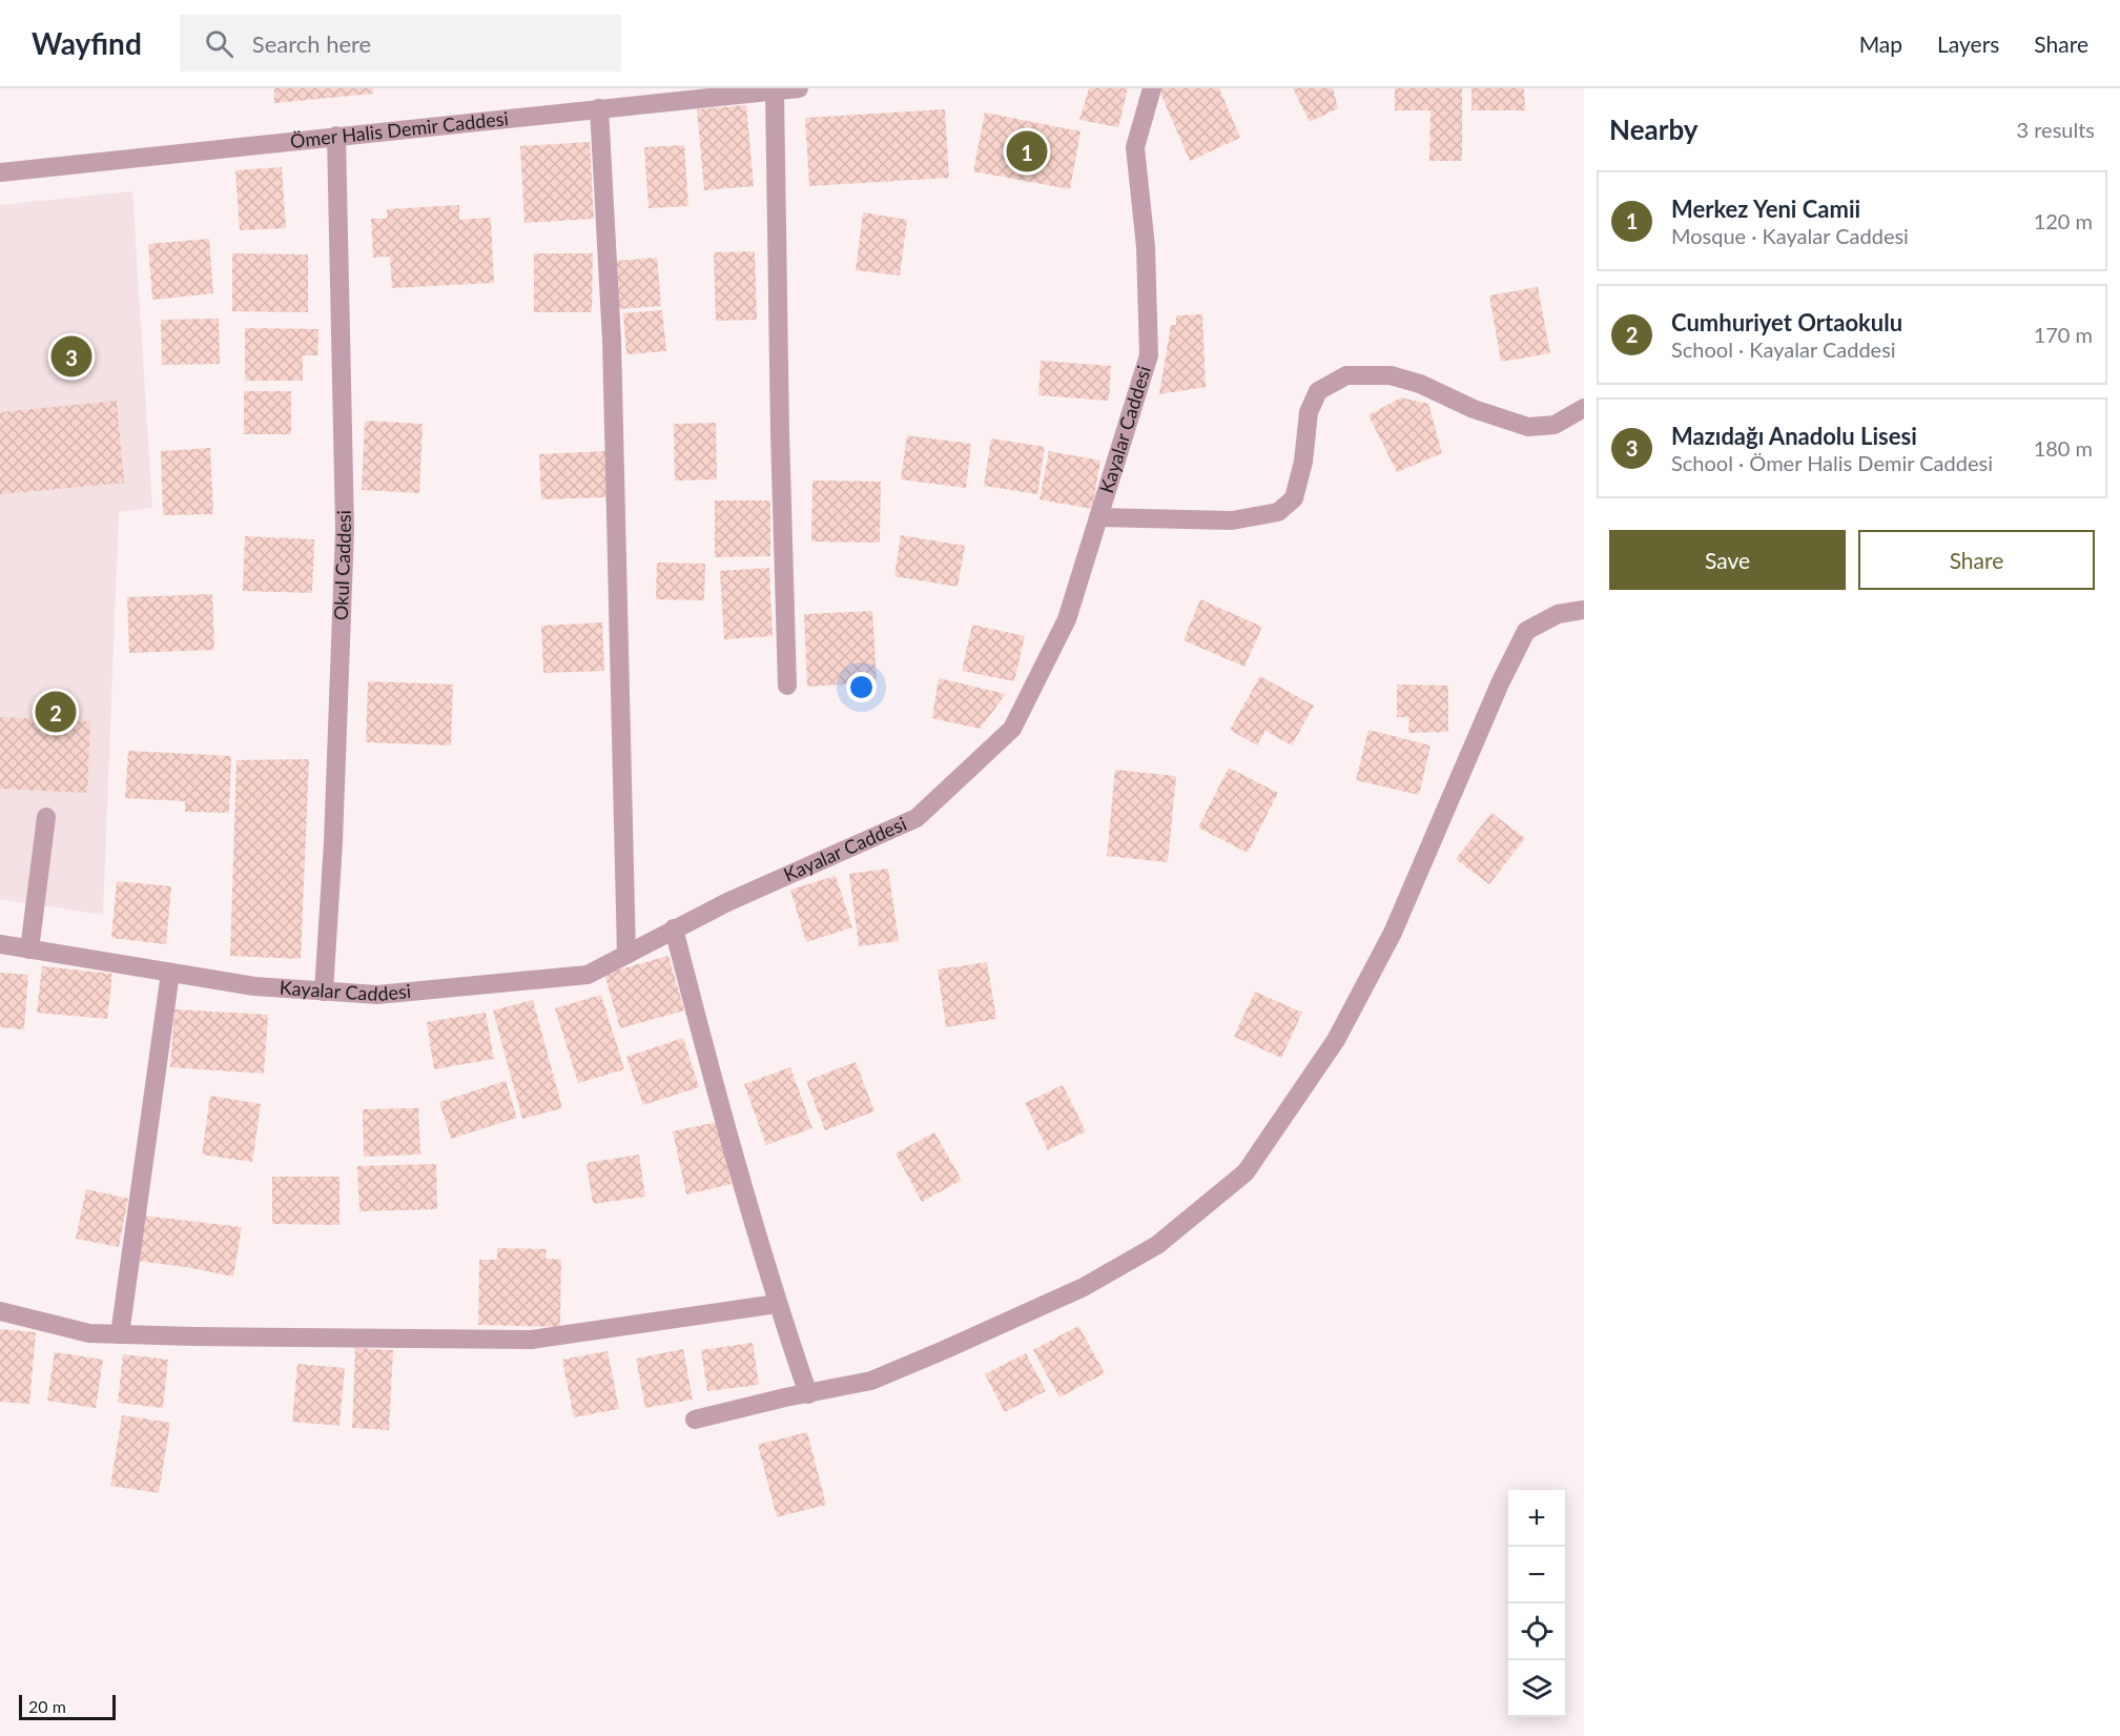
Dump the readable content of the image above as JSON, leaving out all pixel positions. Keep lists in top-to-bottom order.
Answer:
{
  "streets": {
    "street": ["Ömer Halis Demir Caddesi", "Kayalar Caddesi", "Okul Caddesi"]
  },
  "crossings": [
    ["Ömer Halis Demir Caddesi", "Okul Caddesi"],
    ["Kayalar Caddesi", "Okul Caddesi"]
  ],
  "scale_bar": "20 m",
  "page": {
    "header": "Wayfind",
    "search": "Search here",
    "nav": ["Map", "Layers", "Share"],
    "heading": ["Nearby", "3 results"],
    "pins": ["1", "3", "2"],
    "list": [
      {
        "mark": "1",
        "name": "Merkez Yeni Camii",
        "note": "Mosque · Kayalar Caddesi",
        "value": "120 m"
      },
      {
        "mark": "2",
        "name": "Cumhuriyet Ortaokulu",
        "note": "School · Kayalar Caddesi",
        "value": "170 m"
      },
      {
        "mark": "3",
        "name": "Mazıdağı Anadolu Lisesi",
        "note": "School · Ömer Halis Demir Caddesi",
        "value": "180 m"
      }
    ],
    "buttons": ["Save", "Share"],
    "map_buttons": ["+", "−"],
    "scale": "20 m"
  }
}
